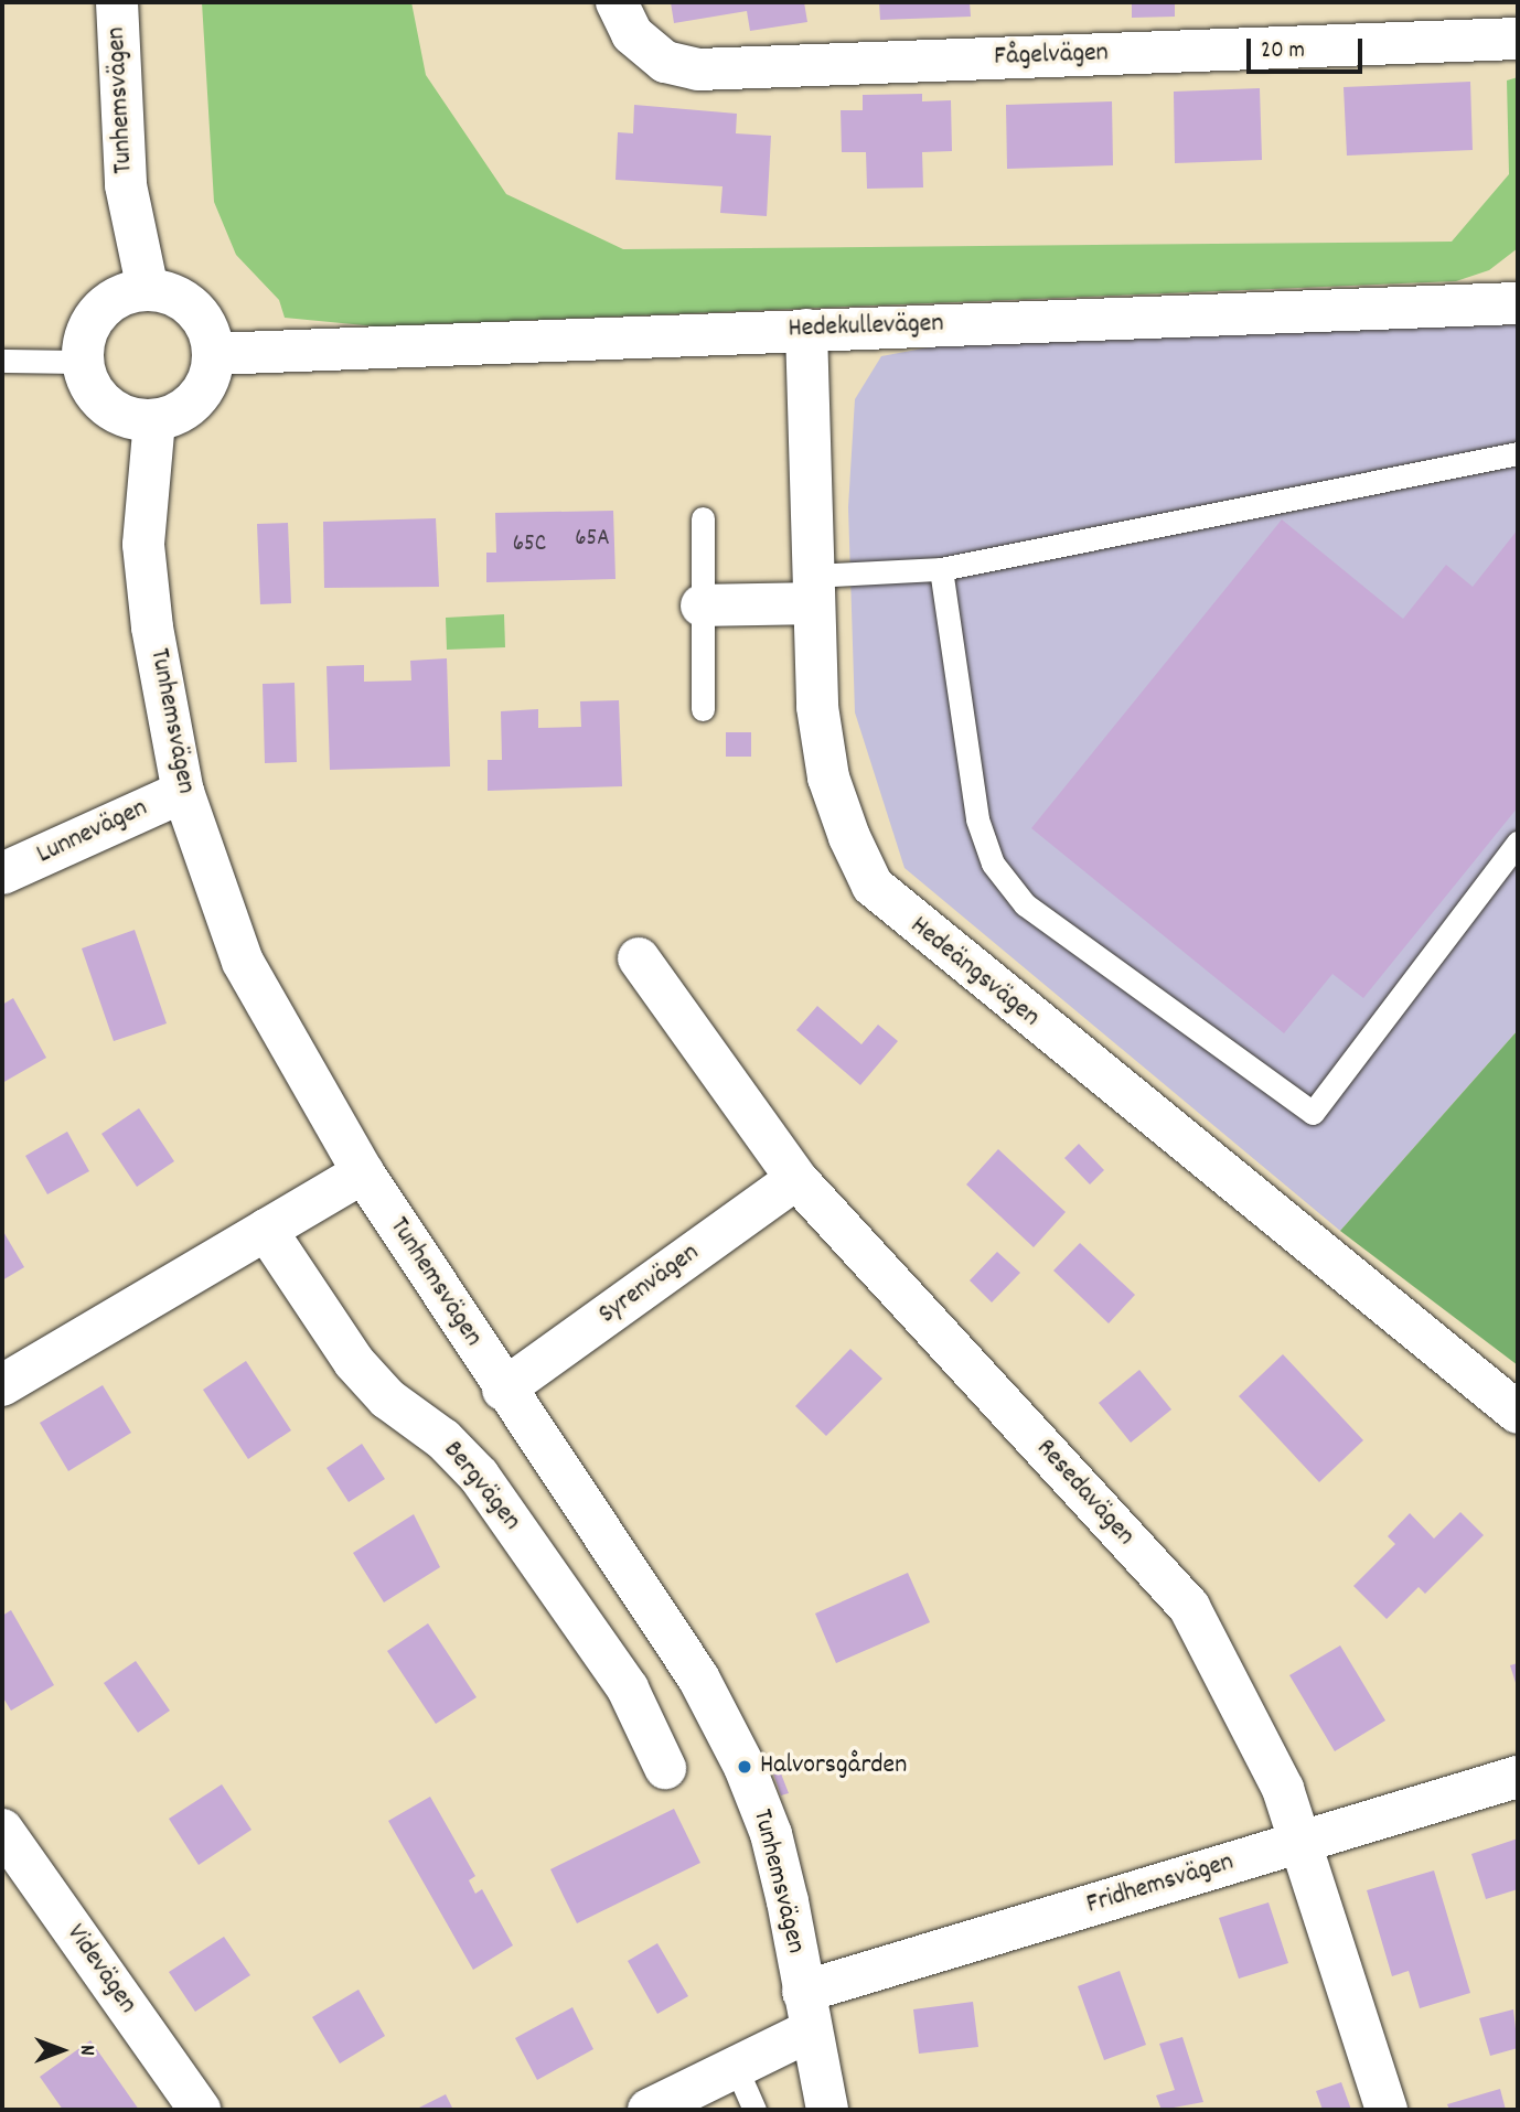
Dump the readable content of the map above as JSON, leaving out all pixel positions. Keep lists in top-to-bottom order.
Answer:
{
  "streets": {
    "street": [
      "Fågelvägen",
      "Tunhemsvägen",
      "Hedekullevägen",
      "Lunnevägen",
      "Hedeängsvägen",
      "Syrenvägen",
      "Bergvägen",
      "Resedavägen",
      "Fridhemsvägen",
      "Videvägen"
    ]
  },
  "crossings": [
    ["Tunhemsvägen", "Hedekullevägen"],
    ["Tunhemsvägen", "Lunnevägen"],
    ["Tunhemsvägen", "Syrenvägen"],
    ["Tunhemsvägen", "Fridhemsvägen"],
    ["Hedekullevägen", "Hedeängsvägen"],
    ["Syrenvägen", "Resedavägen"],
    ["Resedavägen", "Fridhemsvägen"]
  ],
  "places": ["Halvorsgården"],
  "house_numbers": ["65A", "65C"],
  "scale_bar": "20 m",
  "north": "right"
}
